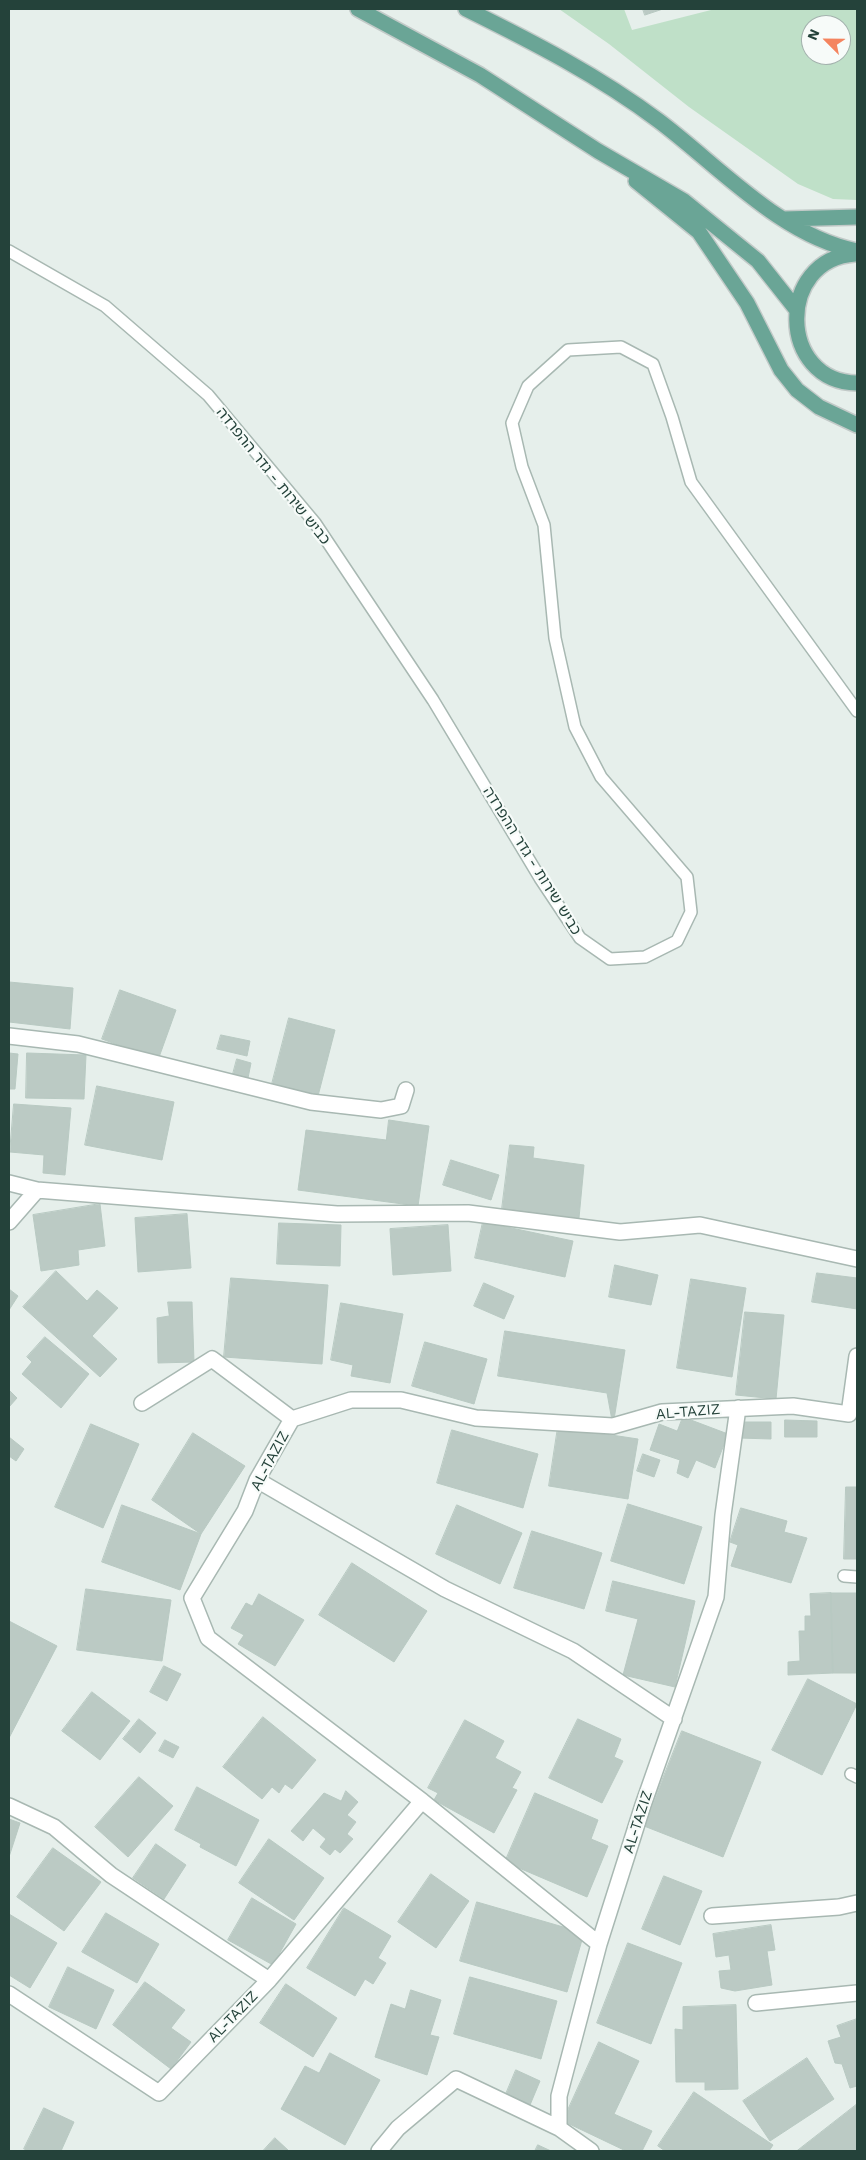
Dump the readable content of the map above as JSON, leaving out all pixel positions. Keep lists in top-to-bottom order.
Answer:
{
  "streets": {
    "street": ["AL-TAZIZ"],
    "lane": ["כביש שירות - גדר ההפרדה"]
  },
  "north": "top left"
}
